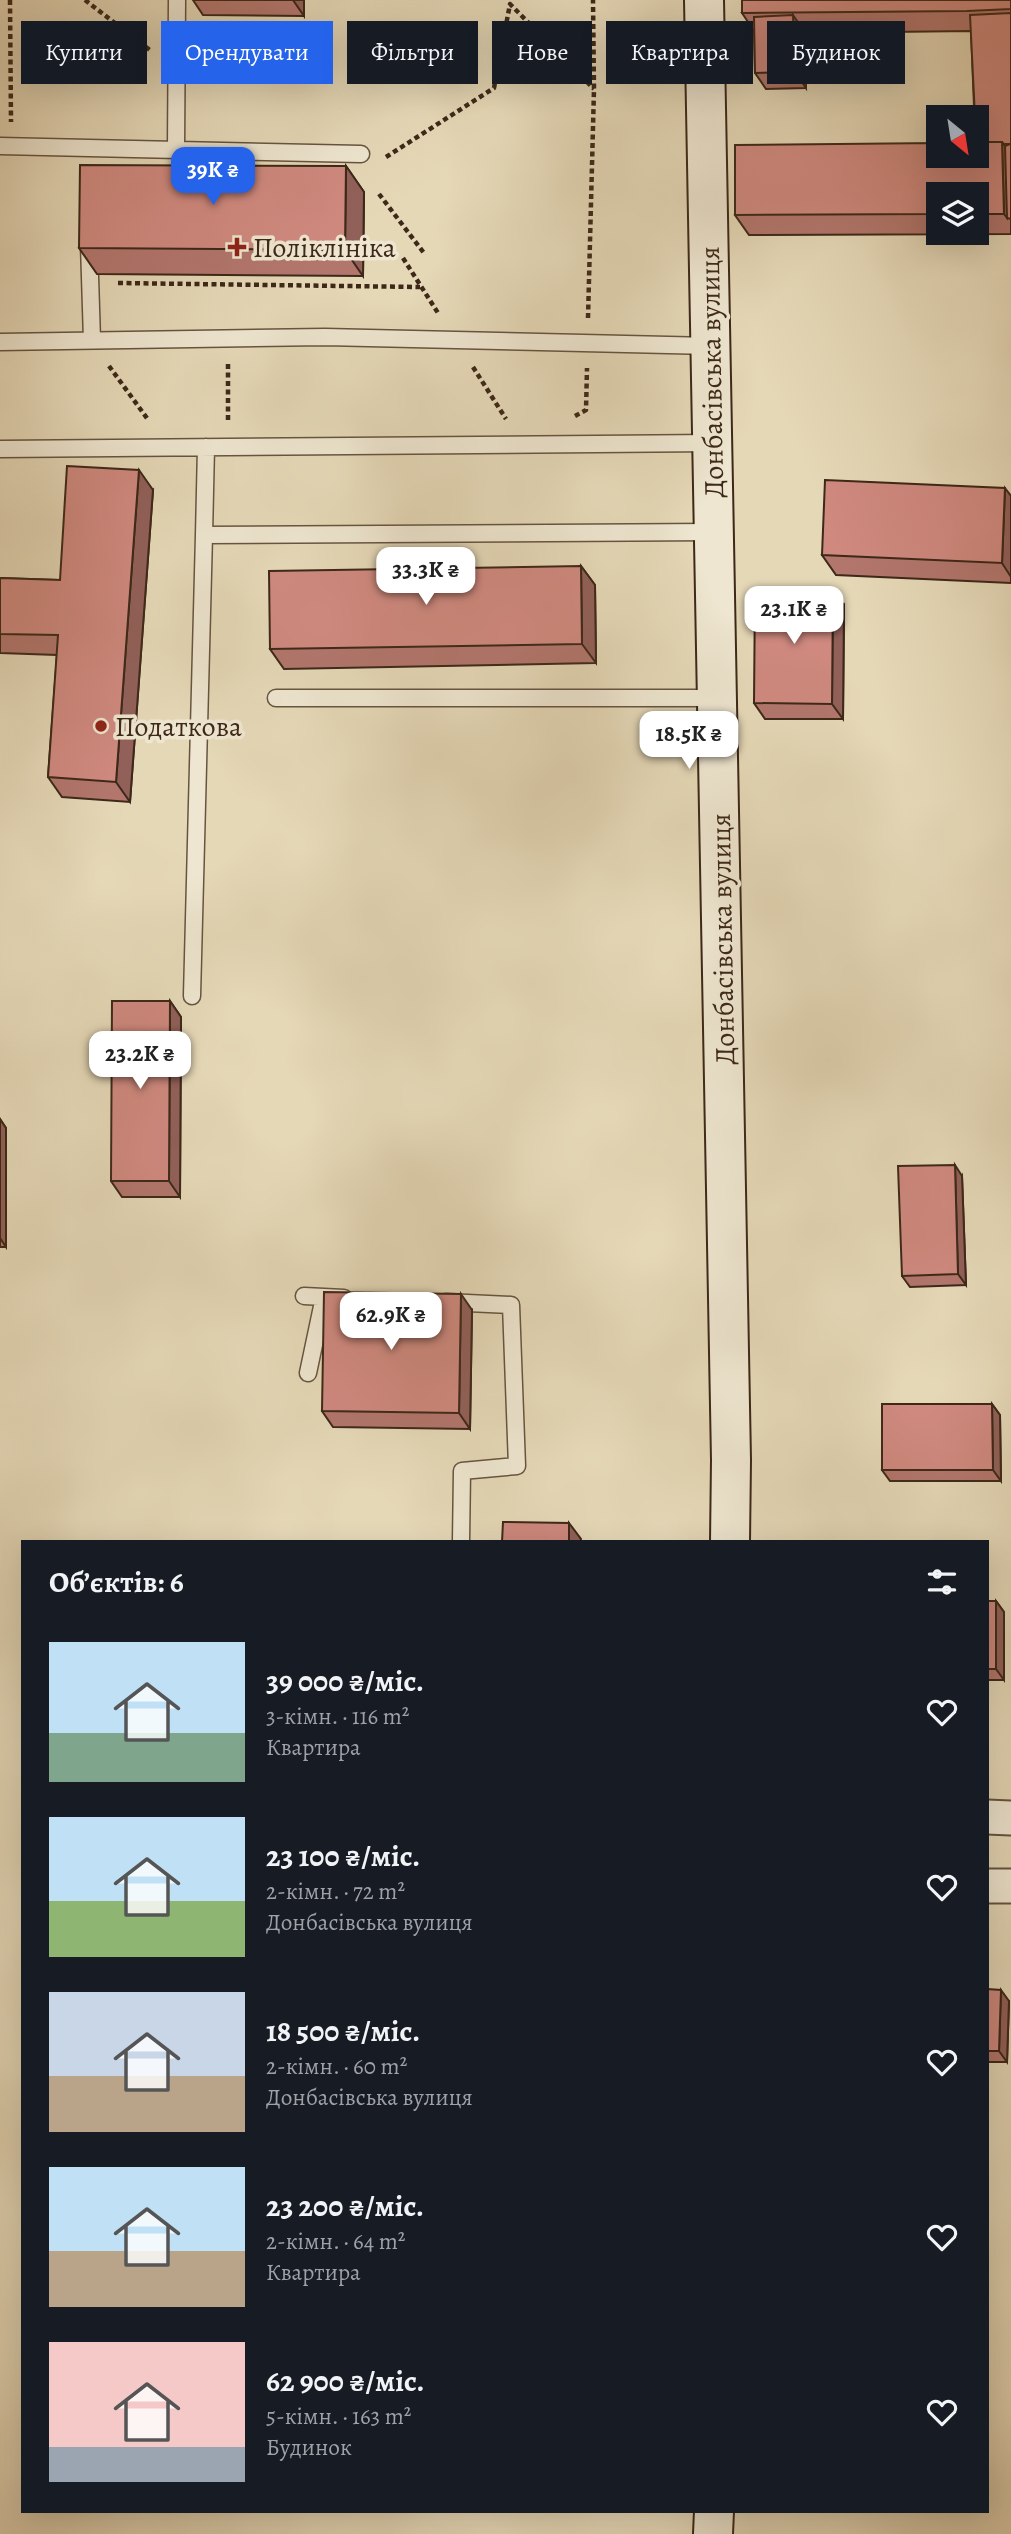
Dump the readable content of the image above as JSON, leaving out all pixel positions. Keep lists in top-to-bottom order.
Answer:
{
  "streets": {
    "street": ["Донбасівська вулиця"]
  },
  "places": {
    "health": ["Поліклініка"],
    "other": ["Податкова"]
  },
  "north": "bottom right",
  "page": {
    "chip": [
      "Купити",
      "Орендувати",
      "Фільтри",
      "Нове",
      "Квартира",
      "Будинок"
    ],
    "price": [
      "39K ₴",
      "33.3K ₴",
      "23.1K ₴",
      "18.5K ₴",
      "23.2K ₴",
      "62.9K ₴"
    ],
    "heading": "Об’єктів: 6",
    "list": [
      {
        "name": "39 000 ₴/міс.",
        "note": "3-кімн. · 116 m² · Квартира"
      },
      {
        "name": "23 100 ₴/міс.",
        "note": "2-кімн. · 72 m² · Донбасівська вулиця"
      },
      {
        "name": "18 500 ₴/міс.",
        "note": "2-кімн. · 60 m² · Донбасівська вулиця"
      },
      {
        "name": "23 200 ₴/міс.",
        "note": "2-кімн. · 64 m² · Квартира"
      },
      {
        "name": "62 900 ₴/міс.",
        "note": "5-кімн. · 163 m² · Будинок"
      }
    ]
  }
}
